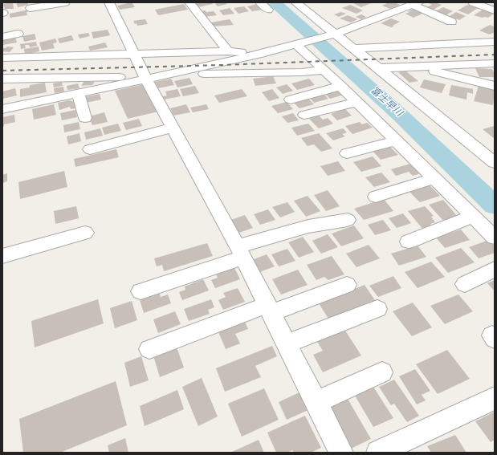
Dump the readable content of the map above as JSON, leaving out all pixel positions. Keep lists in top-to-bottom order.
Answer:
{
  "water": ["富士早川"]
}
